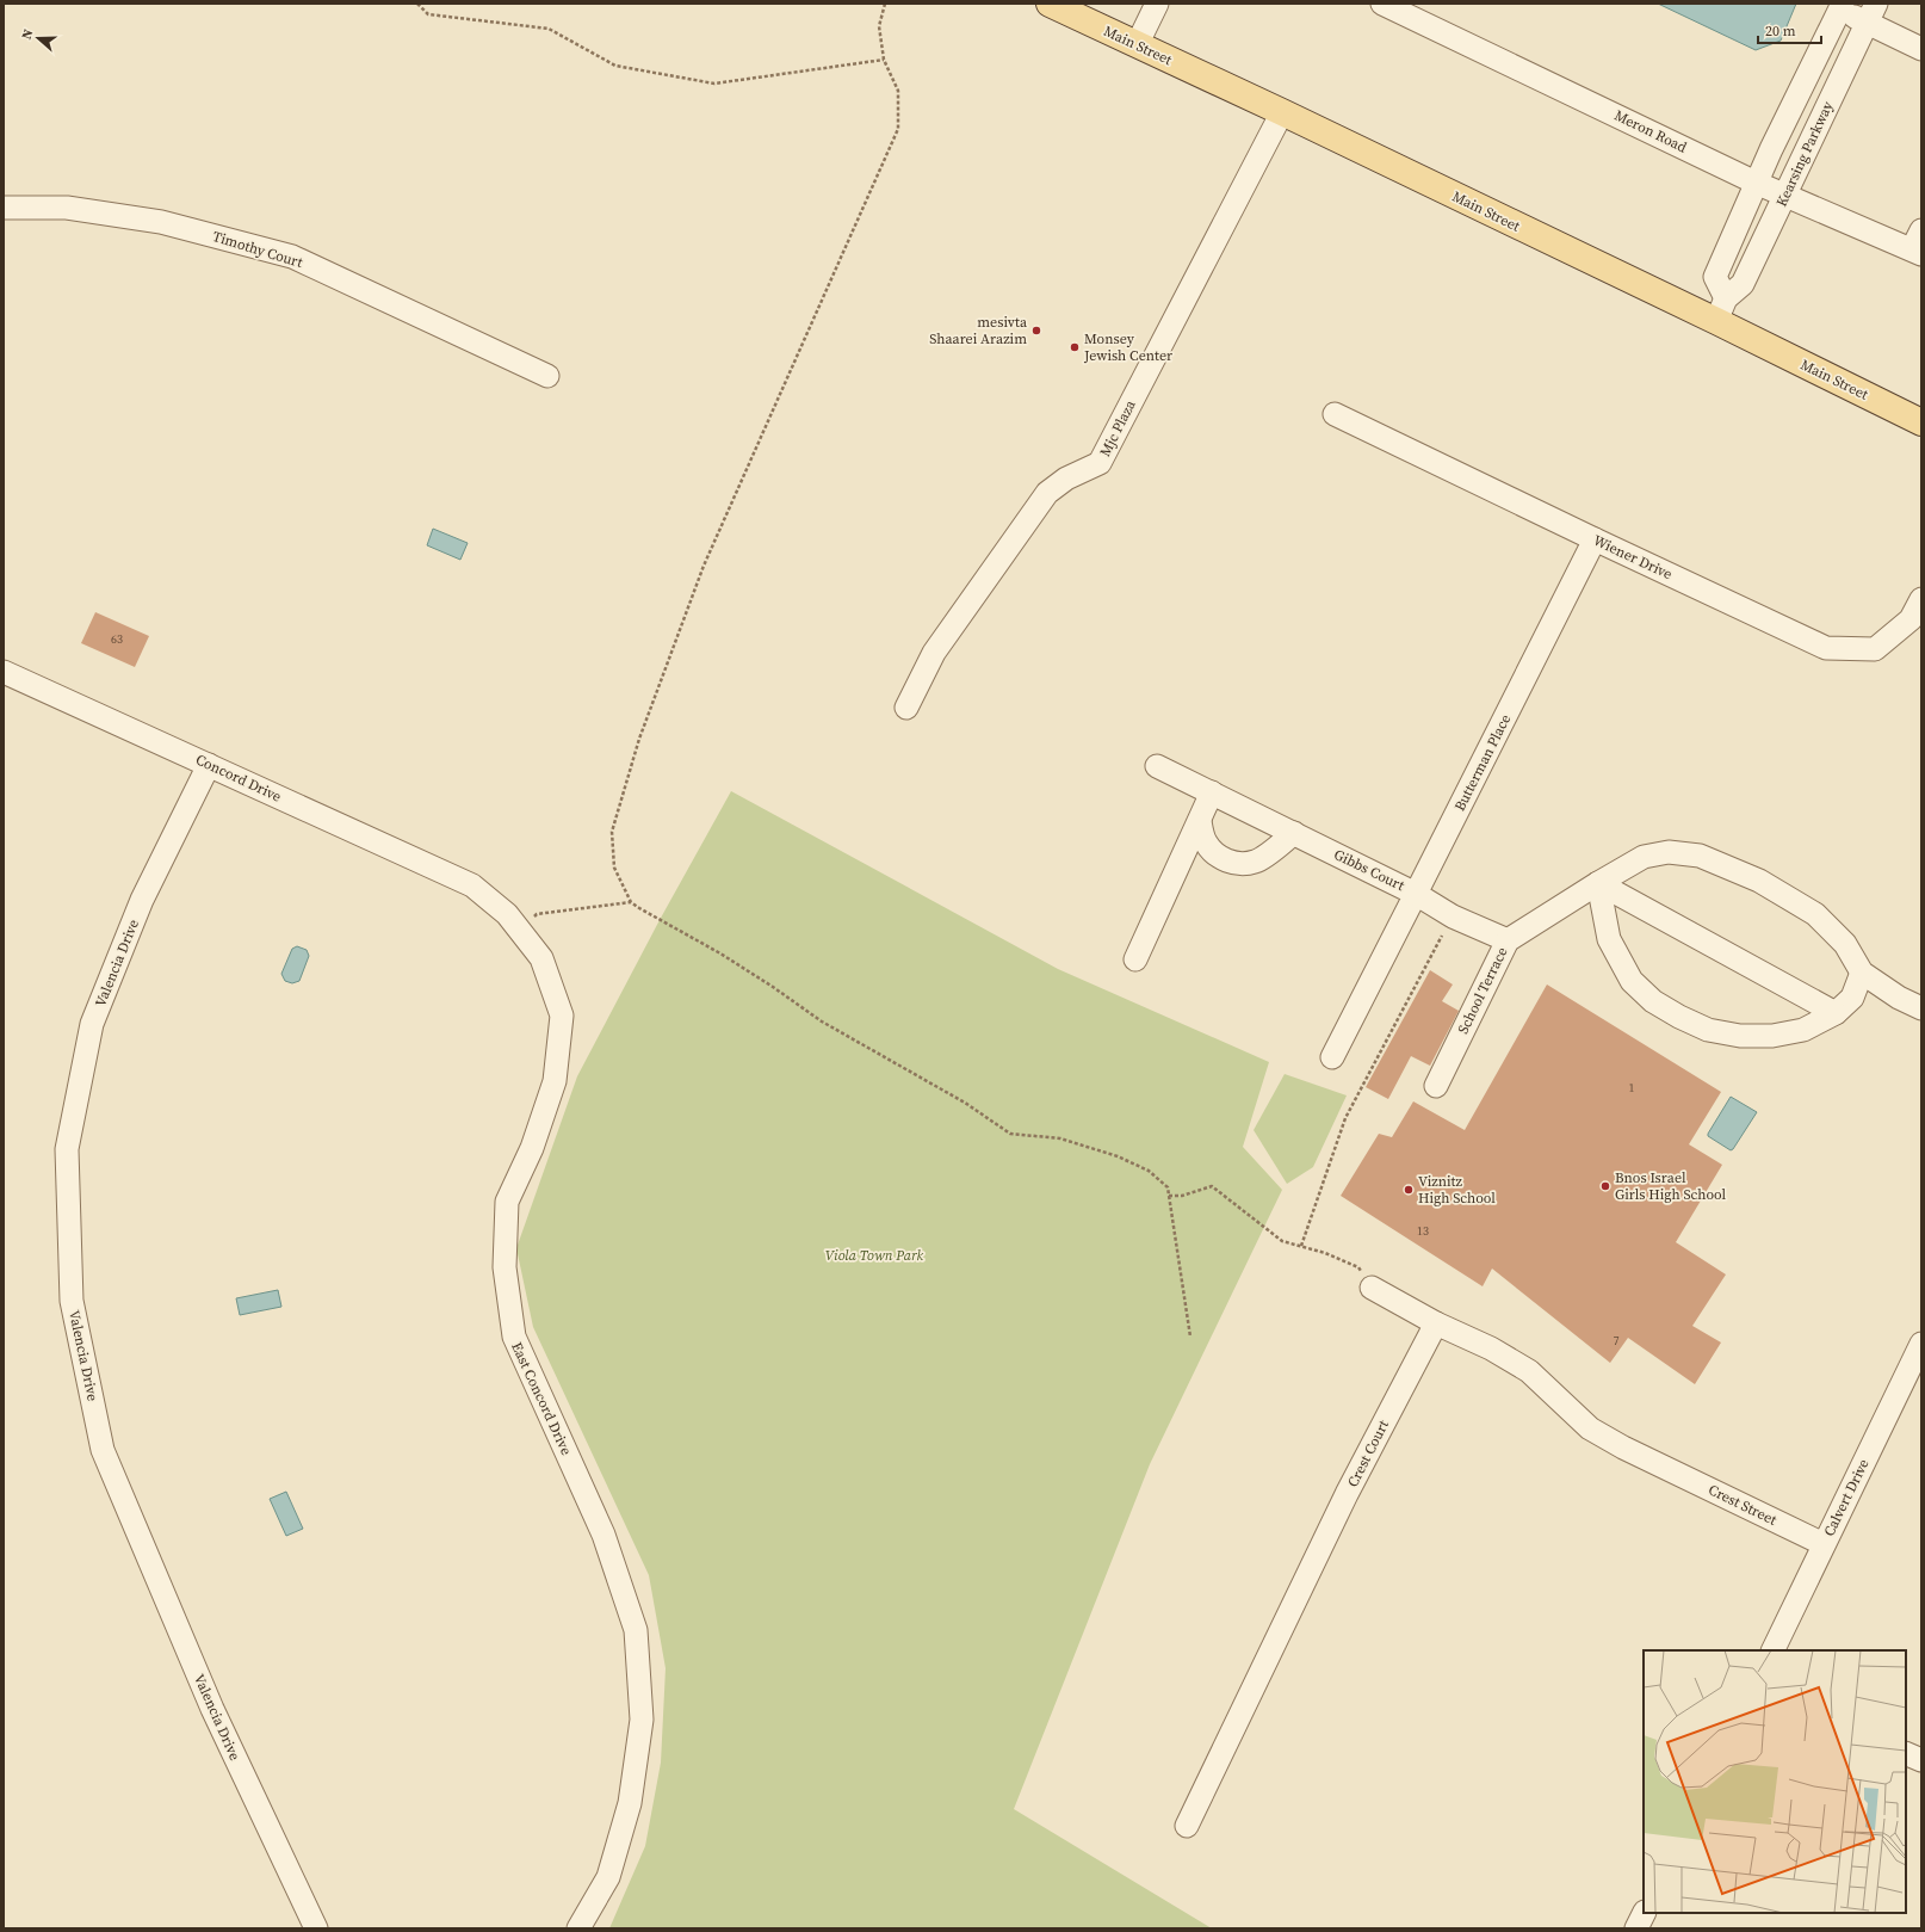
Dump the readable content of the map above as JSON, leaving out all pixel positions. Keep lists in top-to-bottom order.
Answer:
{
  "streets": {
    "main road": ["Main Street"],
    "street": [
      "Meron Road",
      "Kearsing Parkway",
      "Timothy Court",
      "Mjc Plaza",
      "Wiener Drive",
      "Butterman Place",
      "Concord Drive",
      "Gibbs Court",
      "Valencia Drive",
      "School Terrace",
      "East Concord Drive",
      "Crest Court",
      "Calvert Drive",
      "Crest Street"
    ]
  },
  "crossings": [
    ["Main Street", "Kearsing Parkway"],
    ["Main Street", "Mjc Plaza"],
    ["Meron Road", "Kearsing Parkway"],
    ["Wiener Drive", "Butterman Place"],
    ["Butterman Place", "Gibbs Court"],
    ["Concord Drive", "Valencia Drive"],
    ["Concord Drive", "East Concord Drive"],
    ["Crest Court", "Crest Street"],
    ["Calvert Drive", "Crest Street"]
  ],
  "parks": ["Viola Town Park"],
  "places": [
    "mesivta Shaarei Arazim",
    "Monsey Jewish Center",
    "Bnos Israel Girls High School",
    "Viznitz High School"
  ],
  "house_numbers": [
    "63",
    "1",
    "13",
    "7"
  ],
  "scale_bar": "20 m",
  "north": "left"
}
